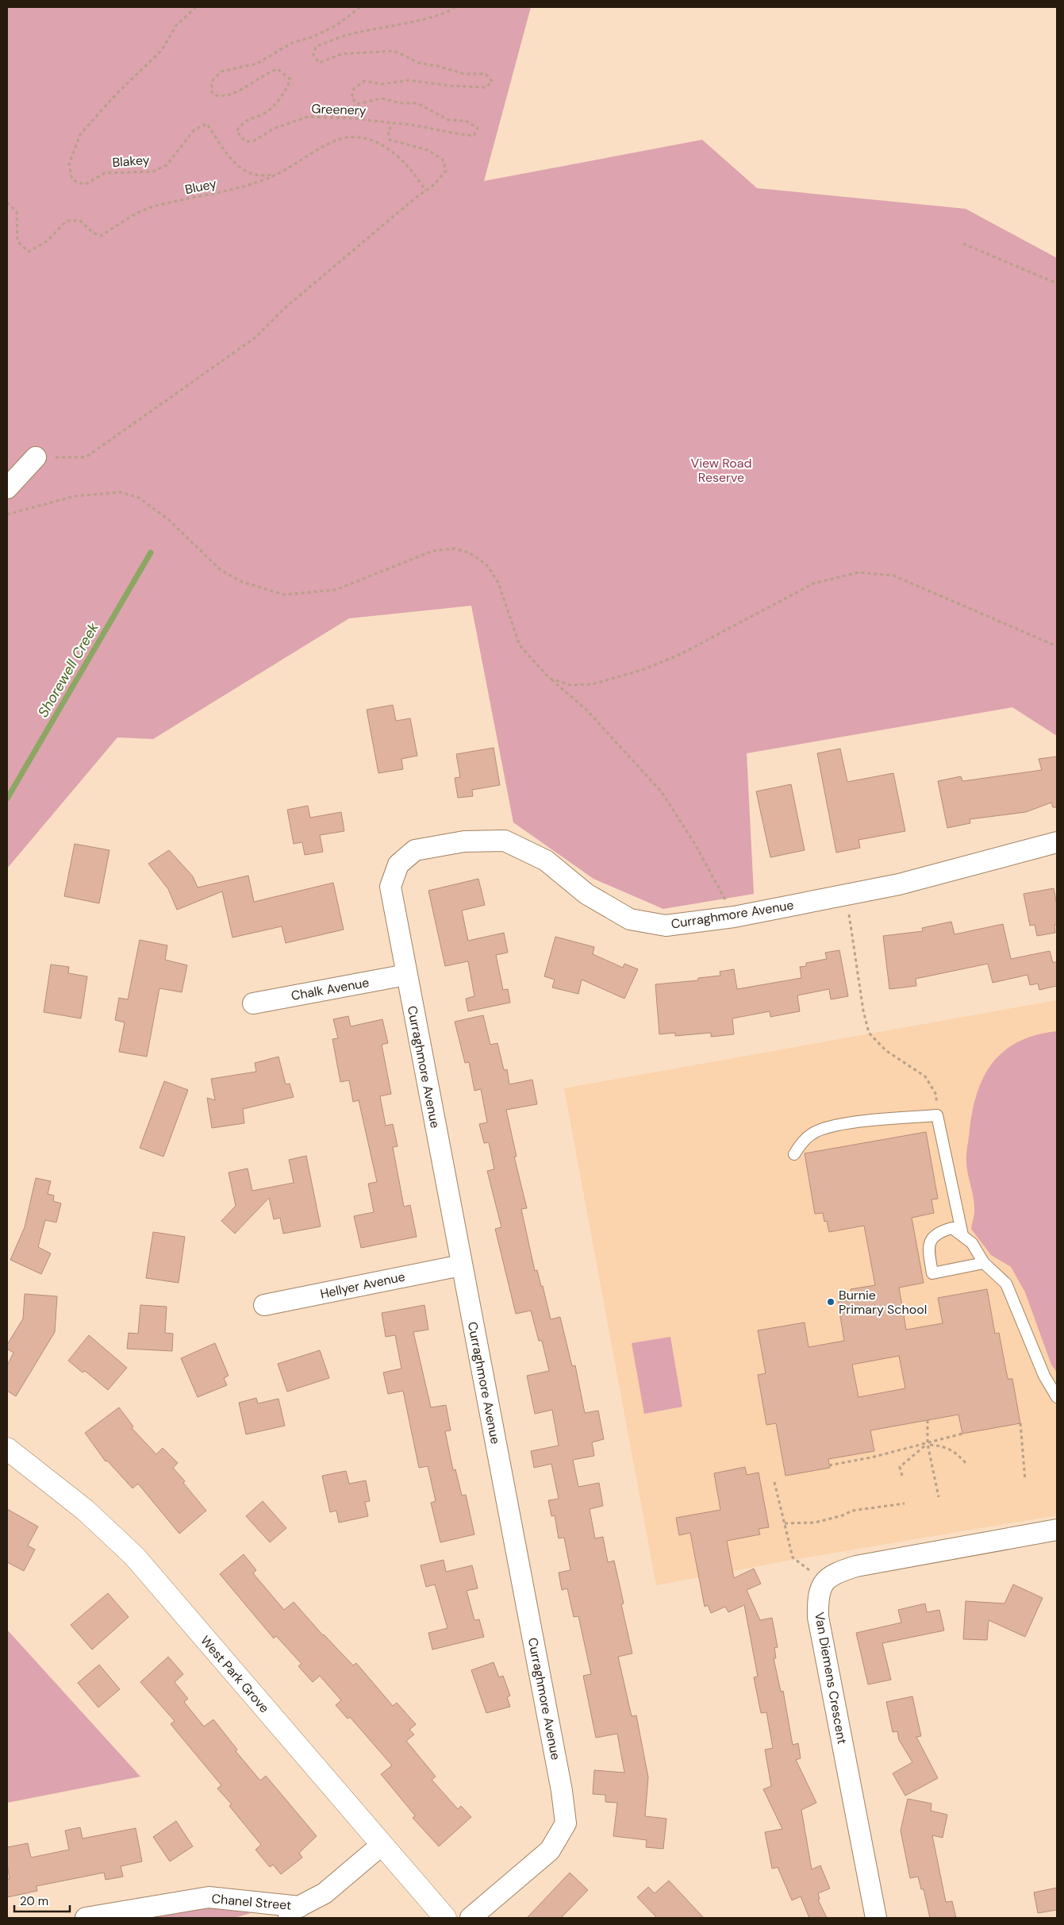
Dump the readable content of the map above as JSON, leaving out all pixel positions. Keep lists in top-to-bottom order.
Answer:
{
  "streets": {
    "main road": ["West Park Grove"],
    "street": [
      "Curraghmore Avenue",
      "Chalk Avenue",
      "Hellyer Avenue",
      "Van Diemens Crescent",
      "Chanel Street"
    ],
    "path": ["Greenery", "Blakey", "Bluey"]
  },
  "crossings": [
    ["Blakey", "Bluey"],
    ["Curraghmore Avenue", "Chalk Avenue"],
    ["Curraghmore Avenue", "Hellyer Avenue"],
    ["West Park Grove", "Chanel Street"]
  ],
  "water": ["Shorewell Creek"],
  "parks": ["View Road Reserve"],
  "places": ["Burnie Primary School"],
  "scale_bar": "20 m"
}
